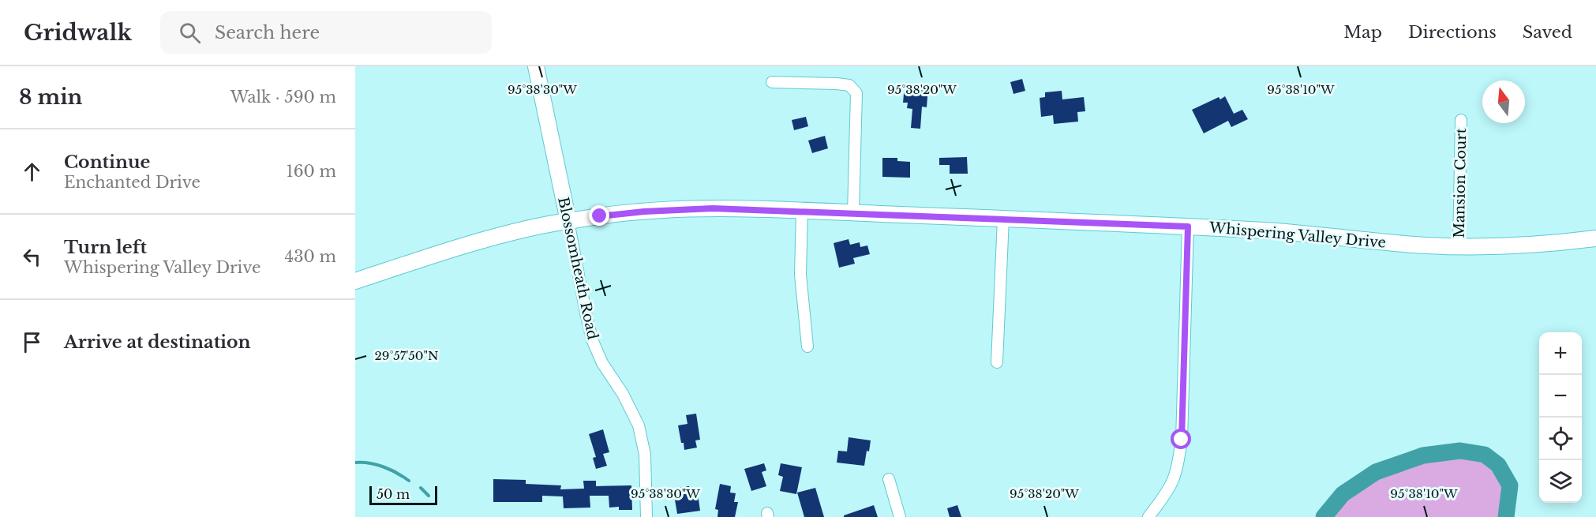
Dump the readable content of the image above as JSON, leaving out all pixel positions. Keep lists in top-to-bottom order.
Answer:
{
  "streets": {
    "street": ["Mansion Court", "Whispering Valley Drive", "Blossomheath Road"]
  },
  "crossings": [
    ["Mansion Court", "Whispering Valley Drive"],
    ["Whispering Valley Drive", "Blossomheath Road"]
  ],
  "scale_bar": "50 m",
  "north": "top",
  "page": {
    "header": "Gridwalk",
    "search": "Search here",
    "nav": ["Map", "Directions", "Saved"],
    "heading": ["8 min", "Walk · 590 m"],
    "list": [
      ["Continue", "Enchanted Drive", "160 m"],
      ["Turn left", "Whispering Valley Drive", "430 m"],
      "Arrive at destination"
    ],
    "map_buttons": ["+", "−"],
    "scale": "50 m"
  },
  "coordinates": [
    "95°38'30\"W",
    "95°38'20\"W",
    "95°38'10\"W",
    "29°57'50\"N"
  ]
}
